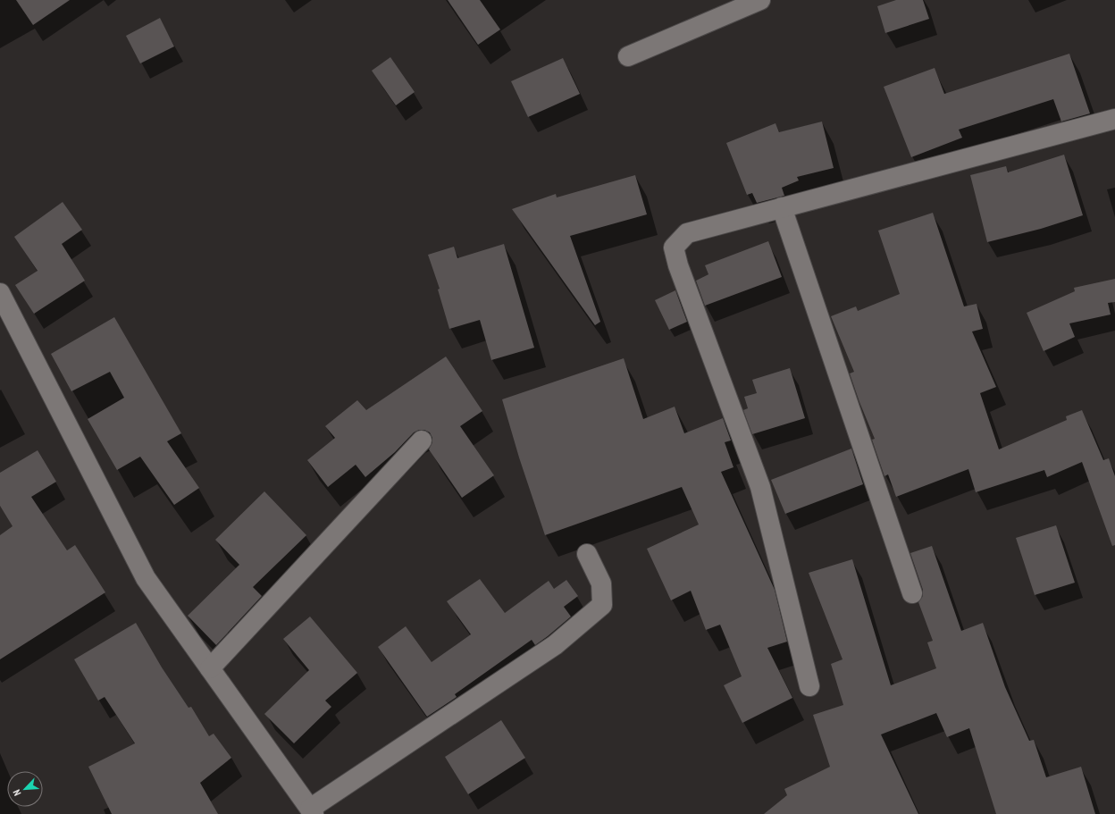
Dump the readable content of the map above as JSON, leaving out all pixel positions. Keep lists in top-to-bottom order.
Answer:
{
  "north": "bottom left"
}
